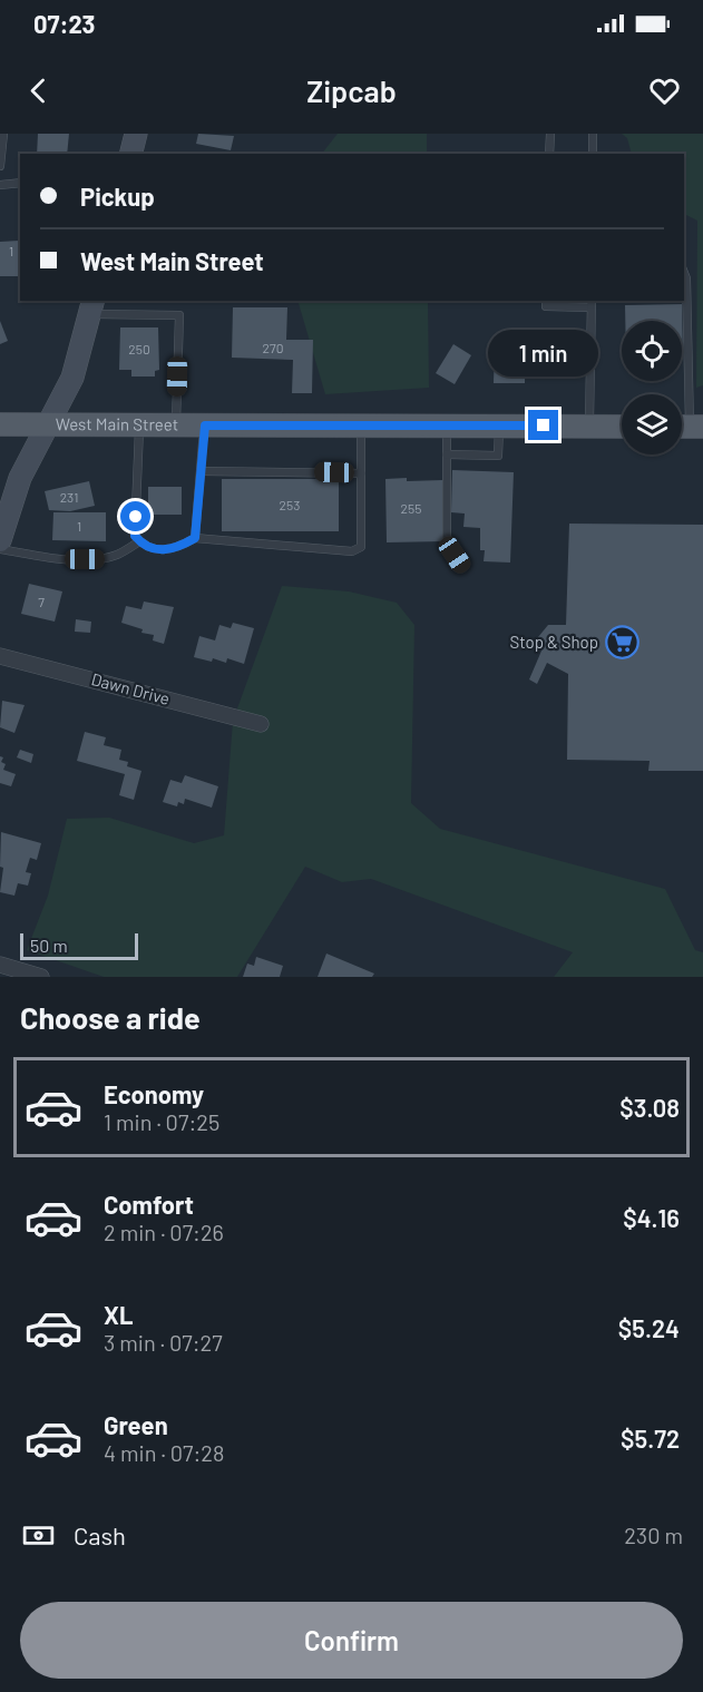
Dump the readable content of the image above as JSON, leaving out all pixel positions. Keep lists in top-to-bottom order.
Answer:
{
  "streets": {
    "main road": ["West Main Street"],
    "street": ["Dawn Drive"]
  },
  "places": {
    "supermarket": ["Stop & Shop"]
  },
  "house_numbers": [
    "1",
    "270",
    "250",
    "231",
    "253",
    "255",
    "1",
    "7"
  ],
  "scale_bar": "50 m",
  "page": {
    "status": "07:23",
    "header": "Zipcab",
    "banner": ["Pickup", "West Main Street"],
    "bubble": "1 min",
    "scale": "50 m",
    "heading": "Choose a ride",
    "list": [
      {
        "name": "Economy",
        "note": "1 min · 07:25",
        "value": "$3.08"
      },
      {
        "name": "Comfort",
        "note": "2 min · 07:26",
        "value": "$4.16"
      },
      {
        "name": "XL",
        "note": "3 min · 07:27",
        "value": "$5.24"
      },
      {
        "name": "Green",
        "note": "4 min · 07:28",
        "value": "$5.72"
      }
    ],
    "pay": ["Cash", "230 m"],
    "buttons": "Confirm"
  }
}
